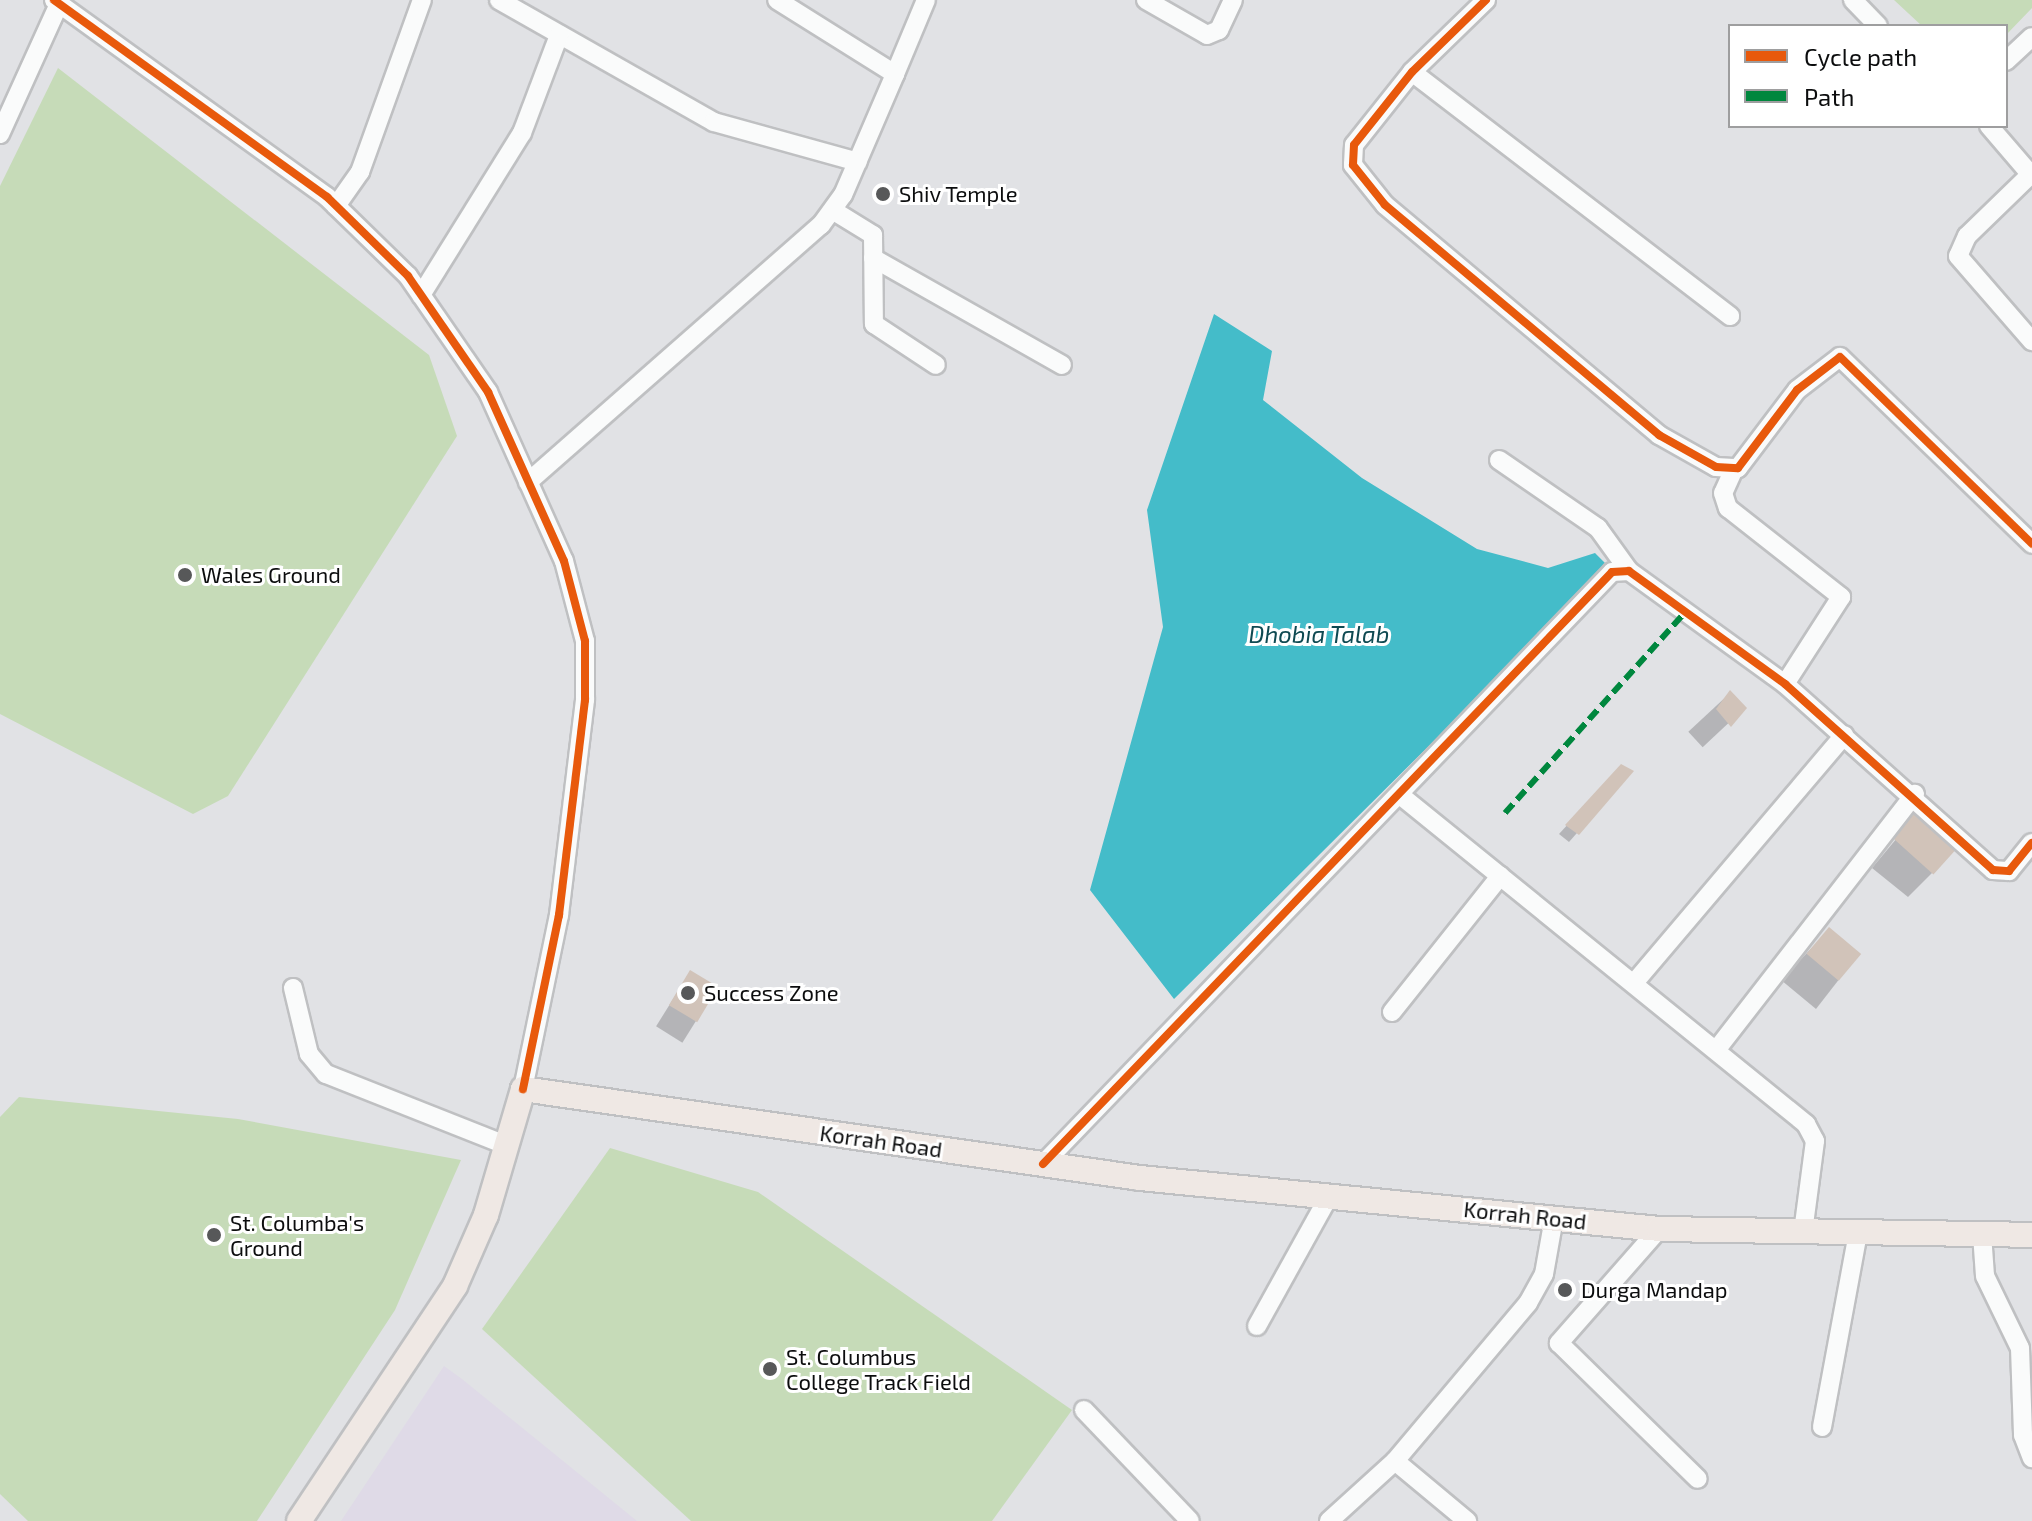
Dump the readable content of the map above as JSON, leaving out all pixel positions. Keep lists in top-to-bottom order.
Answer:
{
  "streets": {
    "main road": ["Korrah Road"]
  },
  "water": ["Dhobia Talab"],
  "places": [
    "Shiv Temple",
    "Wales Ground",
    "Success Zone",
    "St. Columba's Ground",
    "Durga Mandap",
    "St. Columbus College Track Field"
  ],
  "legend": ["Cycle path", "Path"]
}
